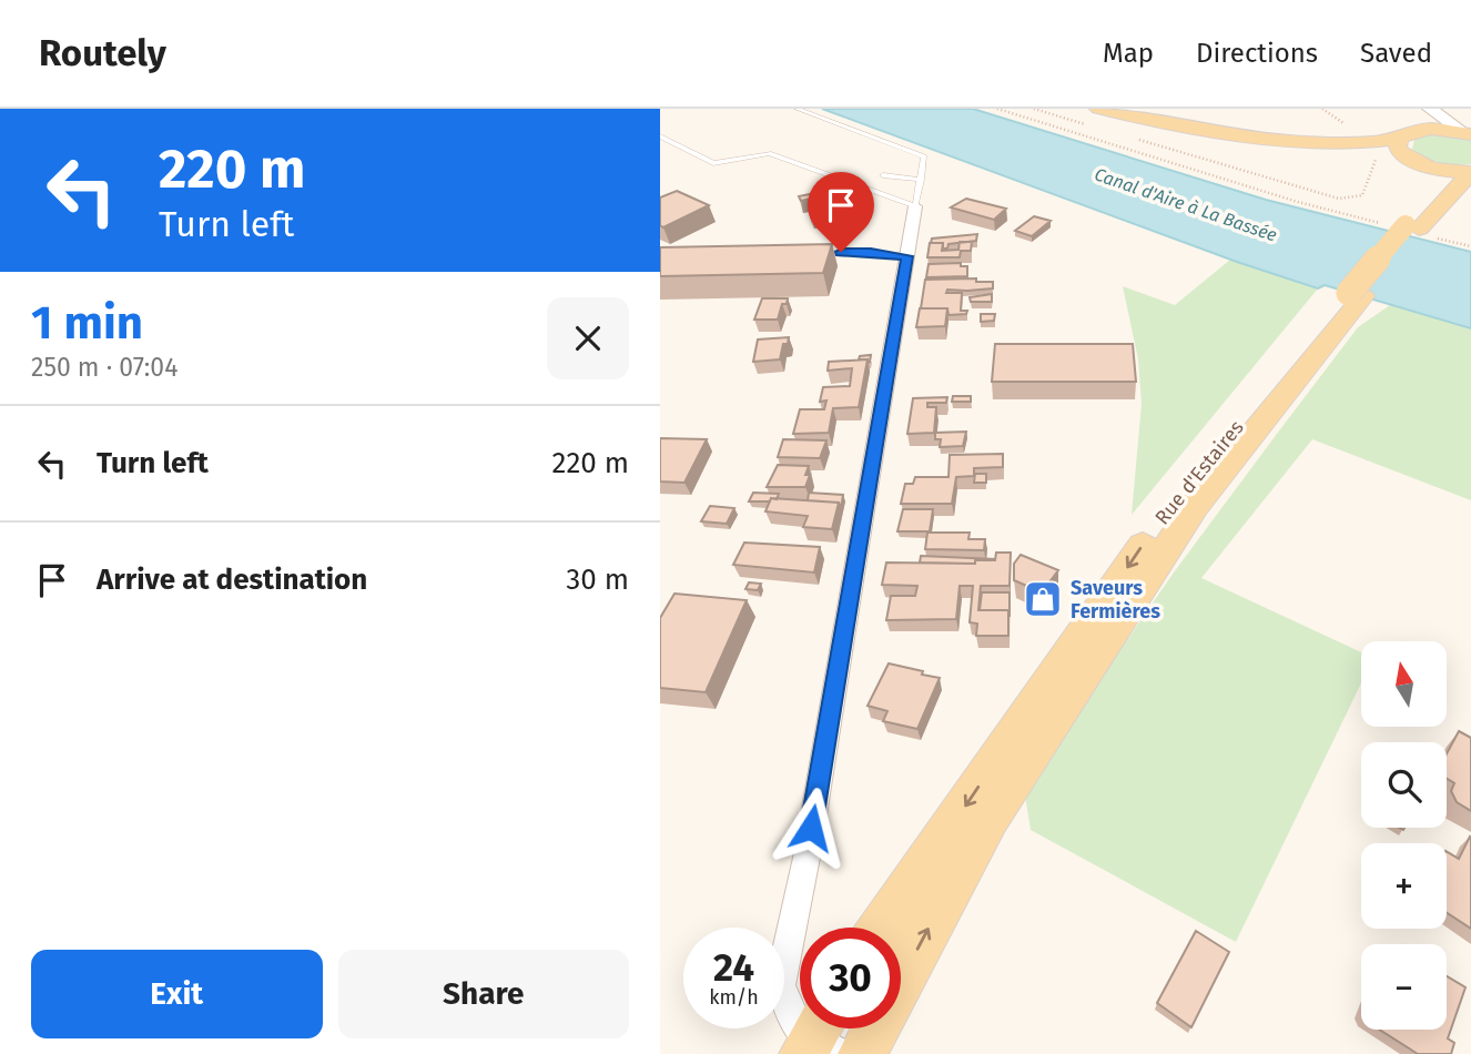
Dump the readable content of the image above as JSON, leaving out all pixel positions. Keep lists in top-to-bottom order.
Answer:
{
  "streets": {
    "main road": ["Rue d'Estaires"]
  },
  "water": ["Canal d'Aire à La Bassée"],
  "places": {
    "shop": ["Saveurs Fermières"]
  },
  "north": "top",
  "page": {
    "header": "Routely",
    "nav": ["Map", "Directions", "Saved"],
    "turn": ["220 m", "Turn left"],
    "heading": ["1 min", "250 m · 07:04"],
    "list": [
      {
        "name": "Turn left",
        "value": "220 m"
      },
      {
        "name": "Arrive at destination",
        "value": "30 m"
      }
    ],
    "map_buttons": ["+", "−"],
    "speed": "24 km/h",
    "limit": "30",
    "buttons": ["Exit", "Share"]
  }
}
